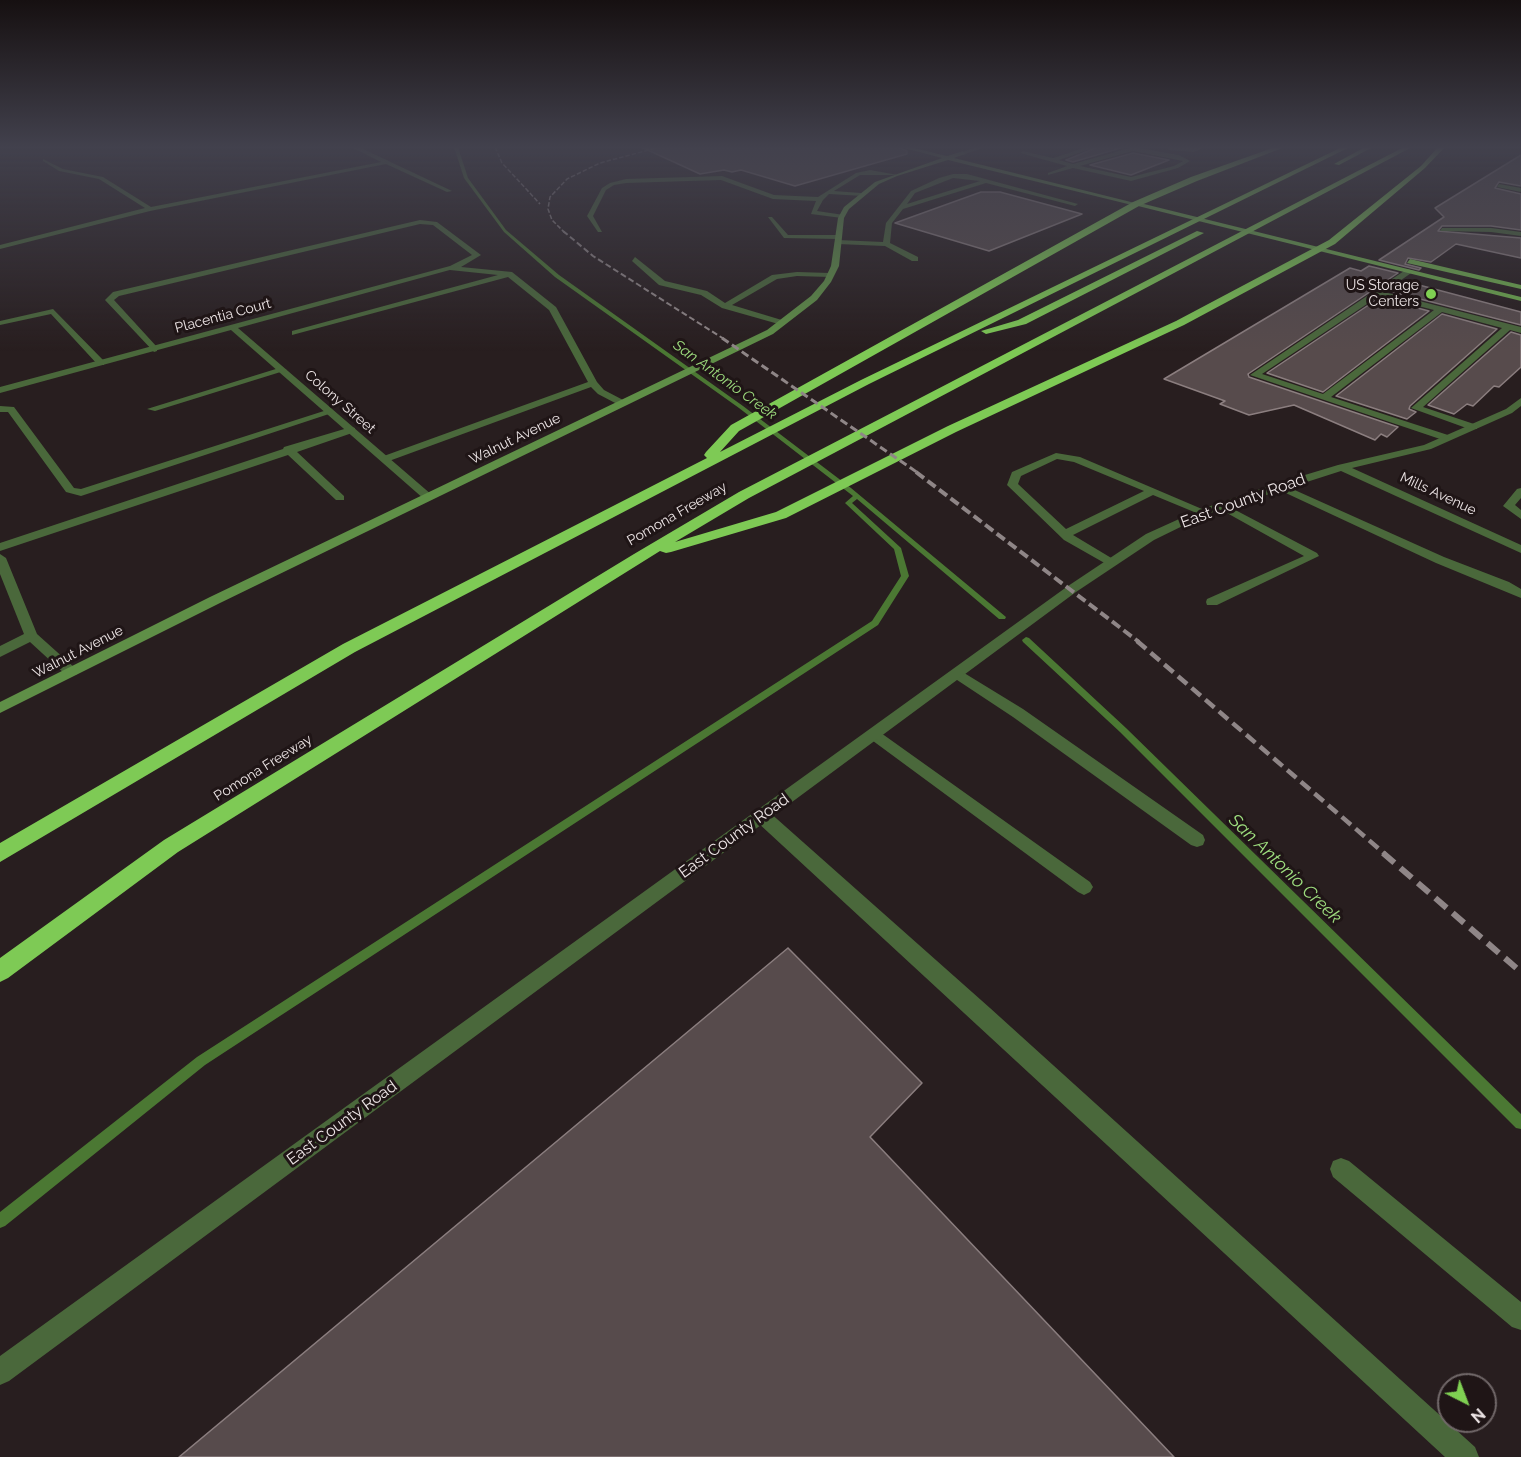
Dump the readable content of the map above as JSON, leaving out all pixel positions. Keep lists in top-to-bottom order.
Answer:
{
  "streets": {
    "highway": ["Pomona Freeway"],
    "street": [
      "Placentia Court",
      "Colony Street",
      "Walnut Avenue",
      "Mills Avenue",
      "East County Road"
    ]
  },
  "crossings": [
    ["Placentia Court", "Colony Street"],
    ["Colony Street", "Walnut Avenue"],
    ["Mills Avenue", "East County Road"]
  ],
  "water": ["San Antonio Creek"],
  "places": ["US Storage Centers"],
  "north": "bottom right"
}
